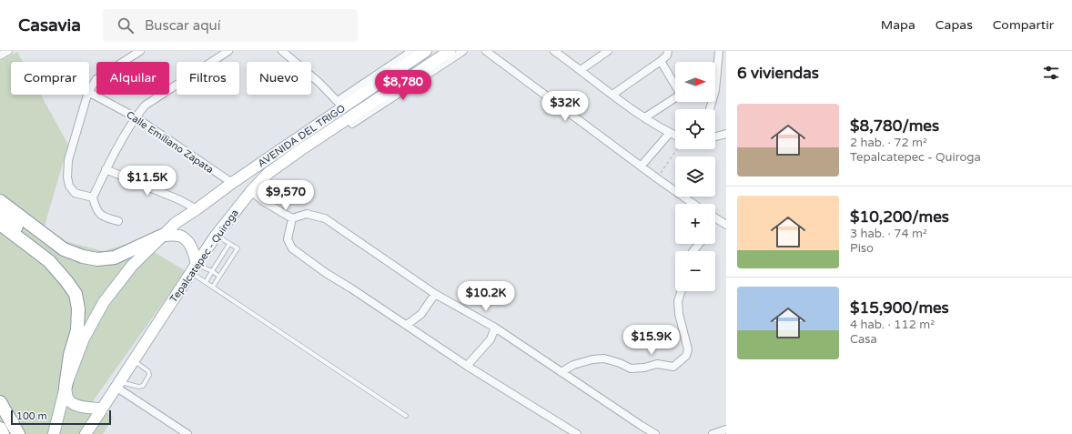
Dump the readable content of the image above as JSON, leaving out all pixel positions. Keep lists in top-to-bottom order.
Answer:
{
  "streets": {
    "main road": ["AVENIDA DEL TRIGO", "Tepalcatepec - Quiroga"],
    "street": ["Calle Emiliano Zapata"]
  },
  "crossings": [
    ["AVENIDA DEL TRIGO", "Calle Emiliano Zapata"],
    ["AVENIDA DEL TRIGO", "Tepalcatepec - Quiroga"]
  ],
  "scale_bar": "100 m",
  "north": "right",
  "page": {
    "header": "Casavia",
    "search": "Buscar aquí",
    "nav": ["Mapa", "Capas", "Compartir"],
    "heading": "6 viviendas",
    "map_buttons": ["+", "−"],
    "chip": [
      "Comprar",
      "Alquilar",
      "Filtros",
      "Nuevo"
    ],
    "price": [
      "$8,780",
      "$32K",
      "$11.5K",
      "$9,570",
      "$10.2K",
      "$15.9K"
    ],
    "list": [
      {
        "name": "$8,780/mes",
        "note": "2 hab. · 72 m² · Tepalcatepec - Quiroga"
      },
      {
        "name": "$10,200/mes",
        "note": "3 hab. · 74 m² · Piso"
      },
      {
        "name": "$15,900/mes",
        "note": "4 hab. · 112 m² · Casa"
      }
    ],
    "scale": "100 m"
  }
}
